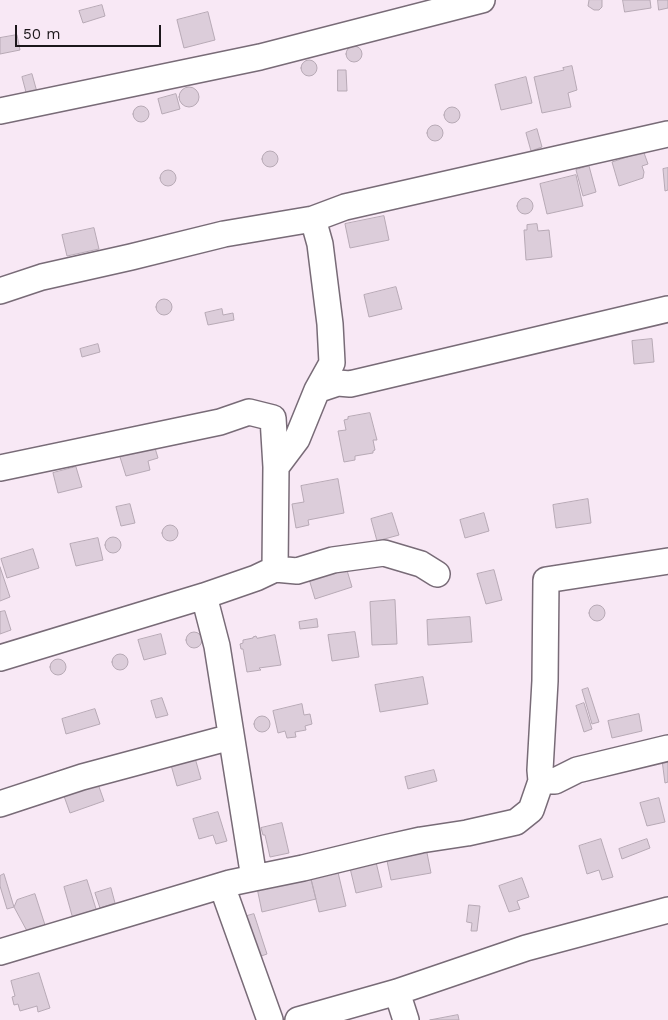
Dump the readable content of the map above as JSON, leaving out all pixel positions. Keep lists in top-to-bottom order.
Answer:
{
  "scale_bar": "50 m"
}
